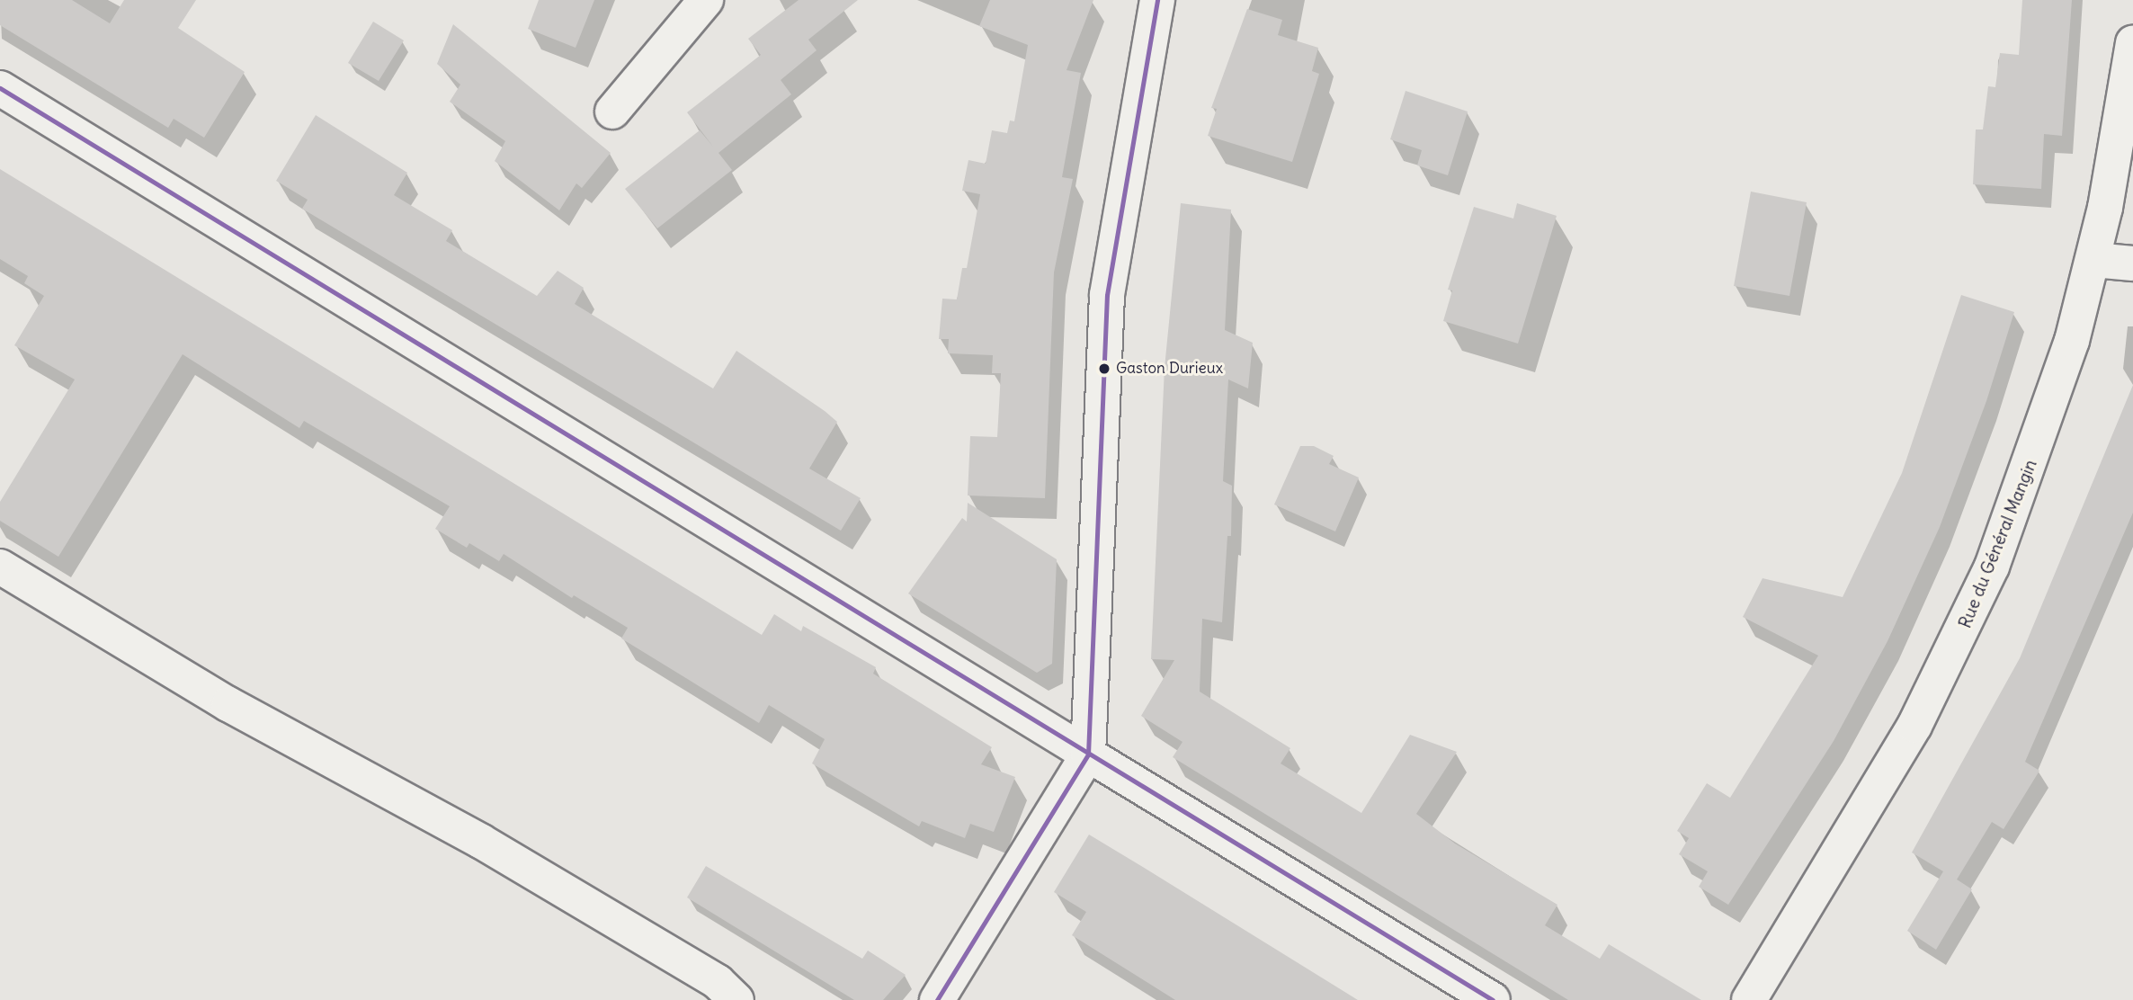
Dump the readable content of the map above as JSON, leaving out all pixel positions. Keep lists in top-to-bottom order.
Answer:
{
  "streets": {
    "street": ["Rue du Général Mangin"]
  },
  "places": ["Gaston Durieux"]
}
